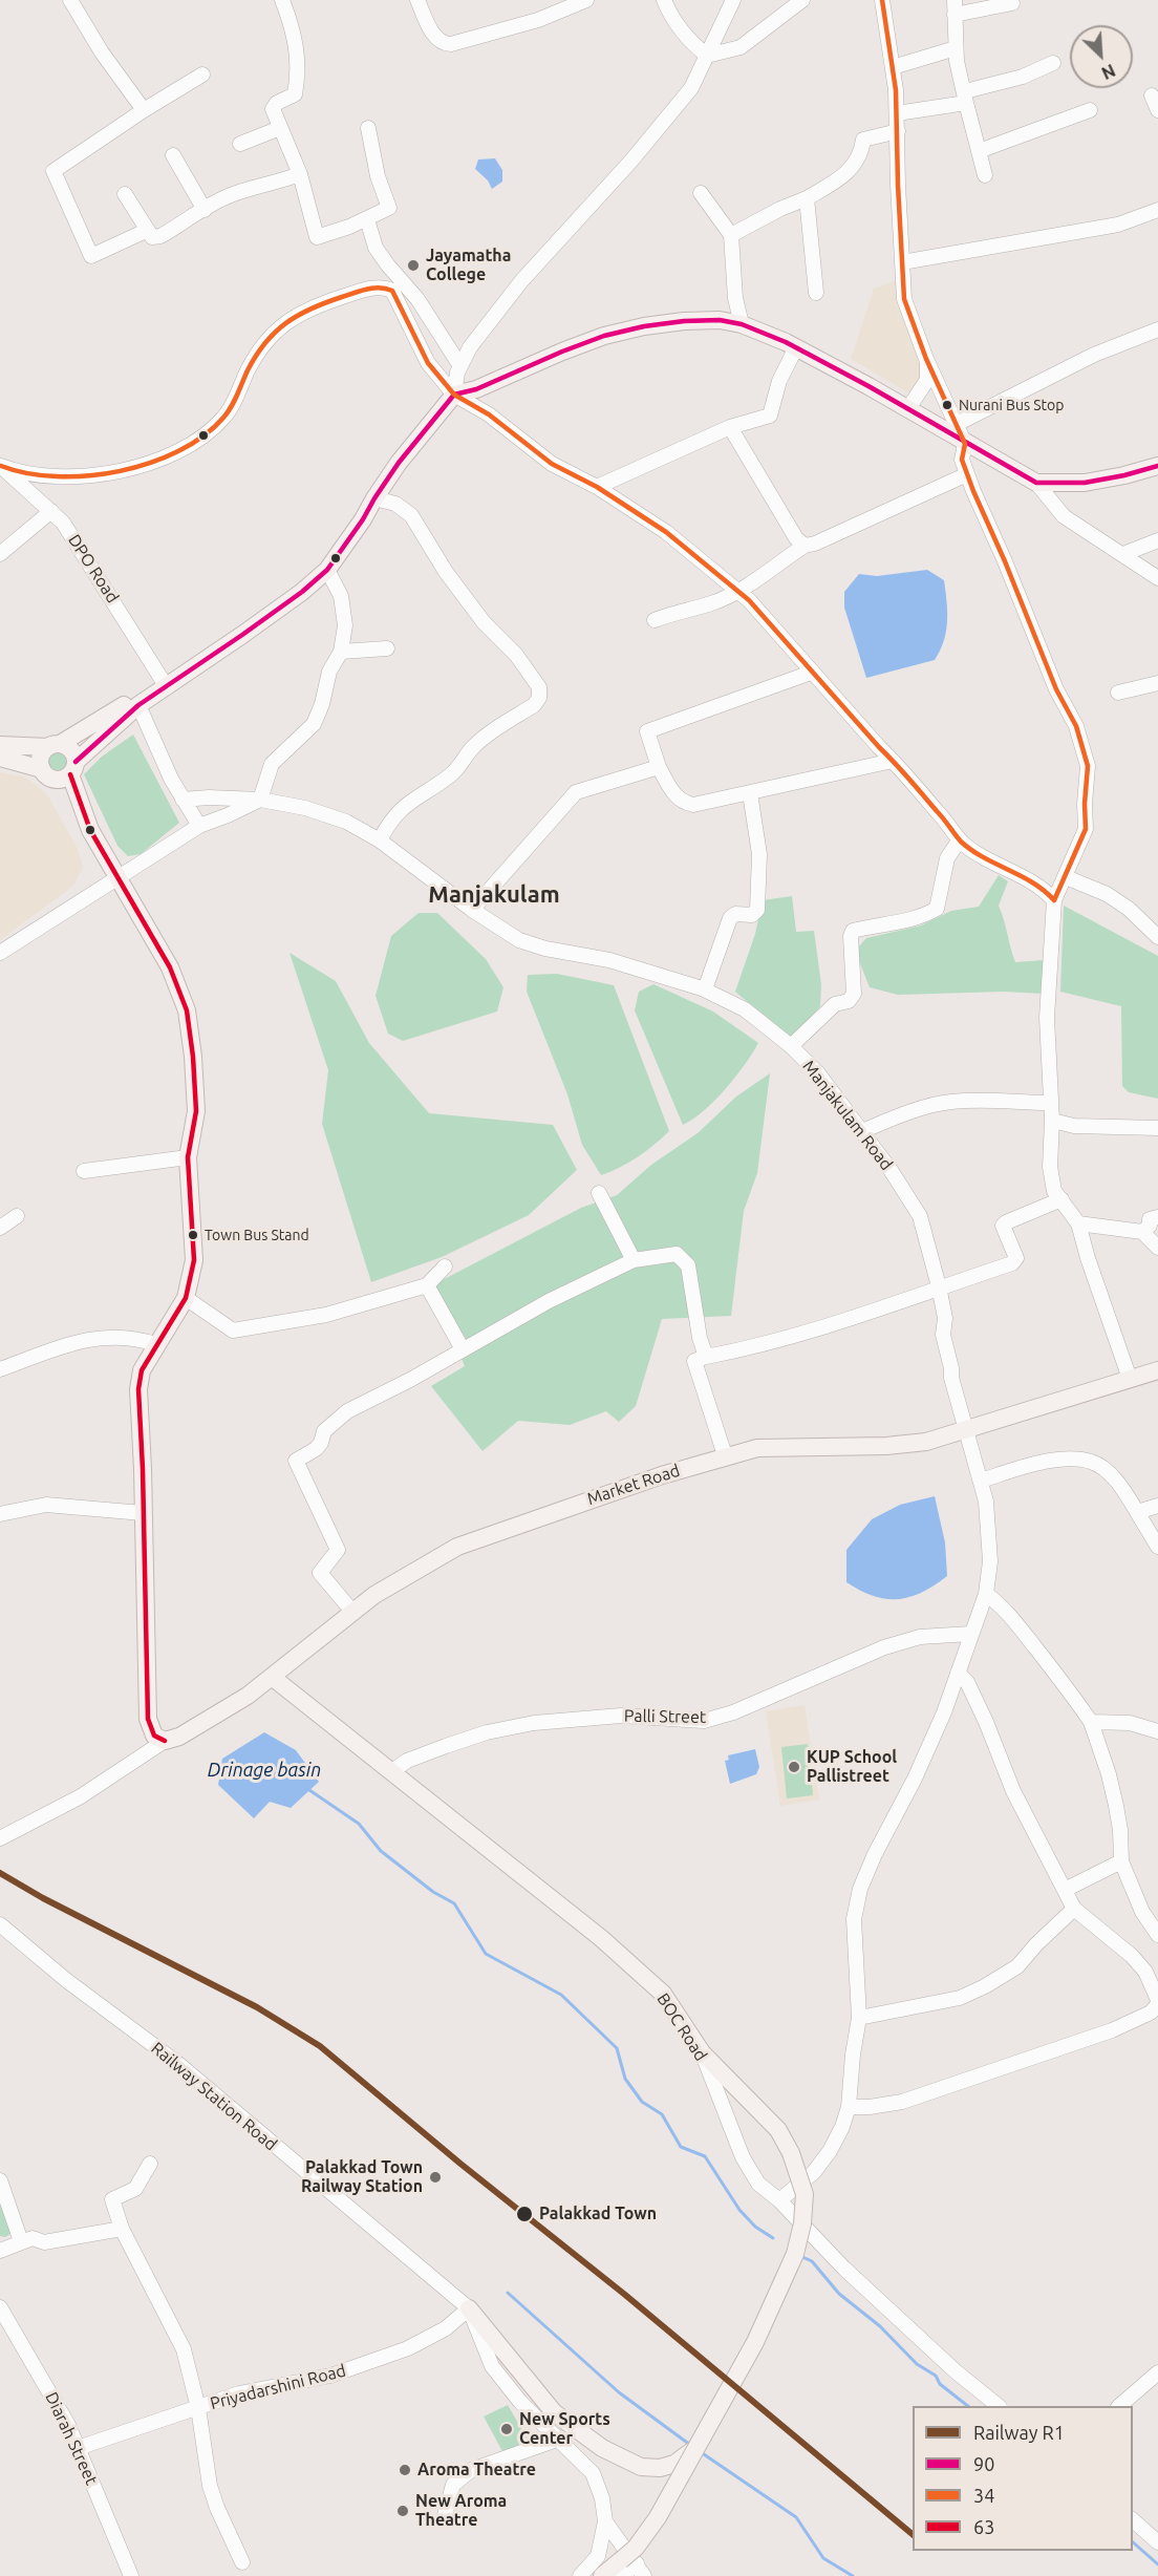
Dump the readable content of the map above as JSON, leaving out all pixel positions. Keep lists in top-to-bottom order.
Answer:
{
  "streets": {
    "main road": ["Market Road", "BOC Road"],
    "street": [
      "DPO Road",
      "Manjakulam Road",
      "Palli Street",
      "Railway Station Road",
      "Priyadarshini Road",
      "Diarah Street"
    ]
  },
  "crossings": [
    ["Manjakulam Road", "Market Road"],
    ["Manjakulam Road", "Palli Street"],
    ["Manjakulam Road", "BOC Road"],
    ["Market Road", "BOC Road"],
    ["Palli Street", "BOC Road"],
    ["Railway Station Road", "Priyadarshini Road"],
    ["Priyadarshini Road", "Diarah Street"]
  ],
  "districts": ["Manjakulam"],
  "water": ["Drinage basin"],
  "places": [
    "Jayamatha College",
    "Nurani Bus Stop",
    "Town Bus Stand",
    "KUP School Pallistreet",
    "Palakkad Town Railway Station",
    "Palakkad Town",
    "New Sports Center",
    "Aroma Theatre",
    "New Aroma Theatre"
  ],
  "lines": [
    "transit line 34",
    "transit line 90",
    "transit line 63",
    "rail line R1"
  ],
  "legend": [
    "Railway R1",
    "90",
    "34",
    "63"
  ],
  "north": "bottom right"
}
